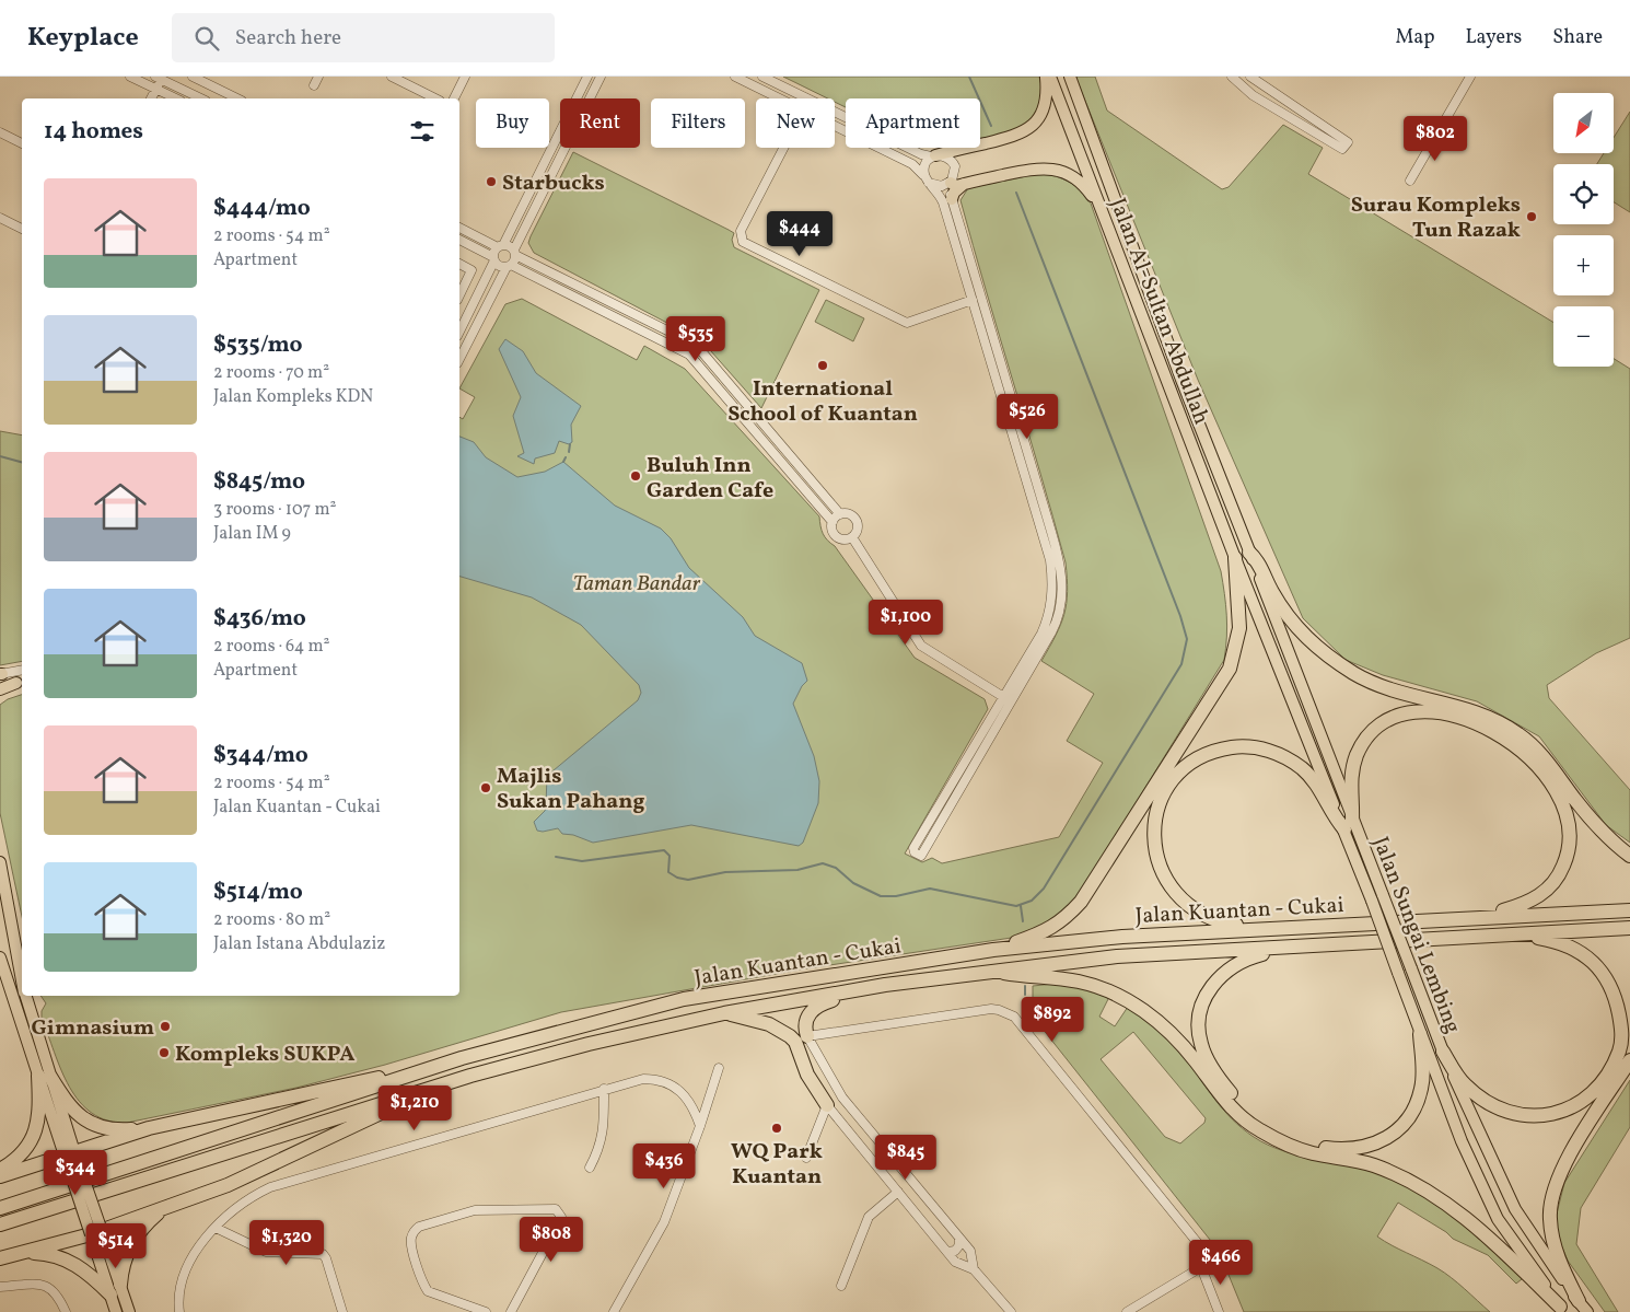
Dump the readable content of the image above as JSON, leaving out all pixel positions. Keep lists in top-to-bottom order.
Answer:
{
  "streets": {
    "highway": ["Jalan Kuantan - Cukai"],
    "main road": ["Jalan Al-Sultan Abdullah", "Jalan Sungai Lembing"]
  },
  "crossings": [
    ["Jalan Al-Sultan Abdullah", "Jalan Sungai Lembing"]
  ],
  "parks": ["Taman Bandar"],
  "places": [
    "Starbucks",
    "Surau Kompleks Tun Razak",
    "International School of Kuantan",
    "Buluh Inn Garden Cafe",
    "Majlis Sukan Pahang",
    "Gimnasium",
    "Kompleks SUKPA",
    "WQ Park Kuantan"
  ],
  "north": "bottom left",
  "page": {
    "header": "Keyplace",
    "search": "Search here",
    "nav": ["Map", "Layers", "Share"],
    "map_buttons": ["+", "−"],
    "chip": [
      "Buy",
      "Rent",
      "Filters",
      "New",
      "Apartment"
    ],
    "heading": "14 homes",
    "price": [
      "$802",
      "$444",
      "$535",
      "$526",
      "$1,100",
      "$892",
      "$1,210",
      "$845",
      "$436",
      "$344",
      "$808",
      "$1,320",
      "$514",
      "$466"
    ],
    "list": [
      {
        "name": "$444/mo",
        "note": "2 rooms · 54 m² · Apartment"
      },
      {
        "name": "$535/mo",
        "note": "2 rooms · 70 m² · Jalan Kompleks KDN"
      },
      {
        "name": "$845/mo",
        "note": "3 rooms · 107 m² · Jalan IM 9"
      },
      {
        "name": "$436/mo",
        "note": "2 rooms · 64 m² · Apartment"
      },
      {
        "name": "$344/mo",
        "note": "2 rooms · 54 m² · Jalan Kuantan - Cukai"
      },
      {
        "name": "$514/mo",
        "note": "2 rooms · 80 m² · Jalan Istana Abdulaziz"
      }
    ]
  }
}
